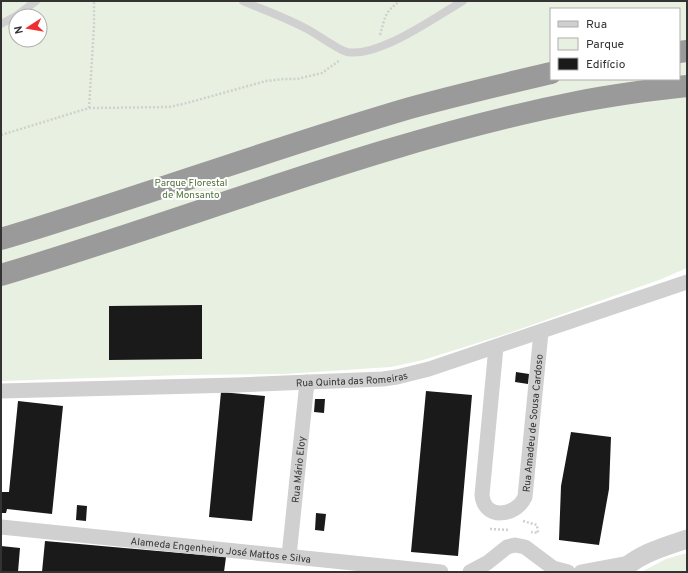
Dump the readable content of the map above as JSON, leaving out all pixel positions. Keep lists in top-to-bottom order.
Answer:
{
  "streets": {
    "street": [
      "Rua Quinta das Romeiras",
      "Rua Amadeu de Sousa Cardoso",
      "Rua Mário Eloy",
      "Alameda Engenheiro José Mattos e Silva"
    ]
  },
  "crossings": [
    ["Rua Quinta das Romeiras", "Rua Amadeu de Sousa Cardoso"],
    ["Rua Quinta das Romeiras", "Rua Mário Eloy"],
    ["Rua Mário Eloy", "Alameda Engenheiro José Mattos e Silva"]
  ],
  "parks": ["Parque Florestal de Monsanto"],
  "legend": ["Rua", "Parque", "Edifício"],
  "north": "left"
}
